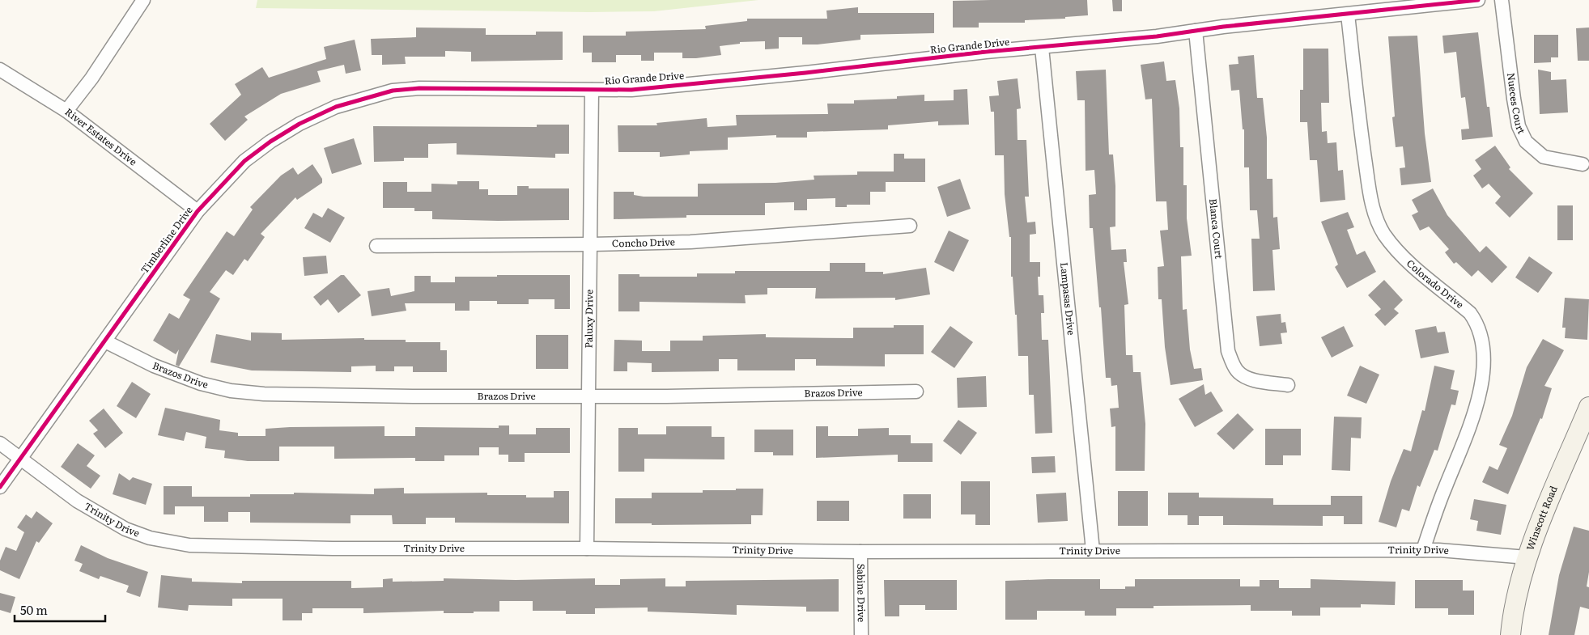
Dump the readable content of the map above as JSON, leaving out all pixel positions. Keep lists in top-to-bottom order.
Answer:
{
  "streets": {
    "main road": ["Winscott Road"],
    "street": [
      "Rio Grande Drive",
      "Nueces Court",
      "River Estates Drive",
      "Blanca Court",
      "Timberline Drive",
      "Concho Drive",
      "Colorado Drive",
      "Lampasas Drive",
      "Paluxy Drive",
      "Brazos Drive",
      "Trinity Drive",
      "Sabine Drive"
    ]
  },
  "crossings": [
    ["Rio Grande Drive", "Blanca Court"],
    ["Rio Grande Drive", "Timberline Drive"],
    ["Rio Grande Drive", "Colorado Drive"],
    ["Rio Grande Drive", "Lampasas Drive"],
    ["Rio Grande Drive", "Paluxy Drive"],
    ["River Estates Drive", "Timberline Drive"],
    ["Timberline Drive", "Brazos Drive"],
    ["Timberline Drive", "Trinity Drive"],
    ["Concho Drive", "Paluxy Drive"],
    ["Colorado Drive", "Trinity Drive"],
    ["Lampasas Drive", "Trinity Drive"],
    ["Paluxy Drive", "Brazos Drive"],
    ["Paluxy Drive", "Trinity Drive"],
    ["Trinity Drive", "Winscott Road"],
    ["Trinity Drive", "Sabine Drive"]
  ],
  "scale_bar": "50 m"
}
